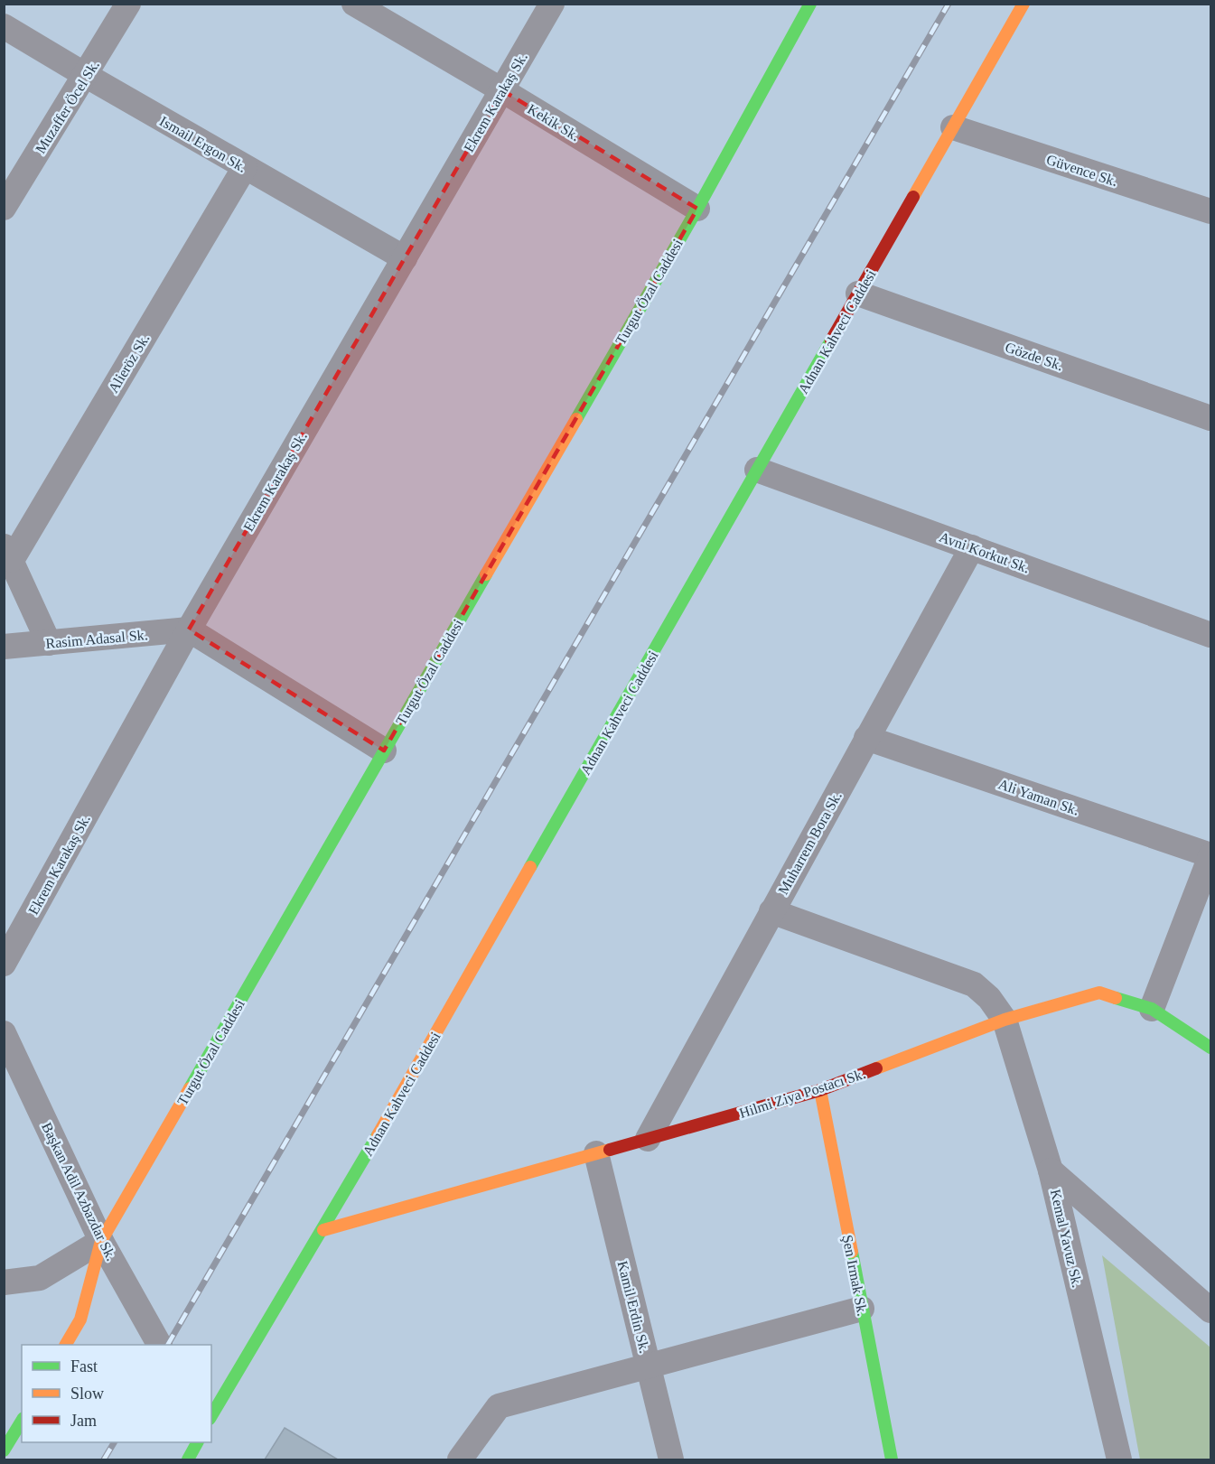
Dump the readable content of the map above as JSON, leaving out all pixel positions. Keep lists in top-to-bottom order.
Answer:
{
  "streets": {
    "main road": [
      "Turgut Özal Caddesi",
      "Adnan Kahveci Caddesi",
      "Hilmi Ziya Postacı Sk.",
      "Şen Irmak Sk."
    ],
    "street": [
      "Ekrem Karakaş Sk.",
      "Muzaffer Öcel Sk.",
      "Kekik Sk.",
      "Ismail Ergon Sk.",
      "Güvence Sk.",
      "Gözde Sk.",
      "Alieröz Sk.",
      "Avni Korkut Sk.",
      "Rasim Adasal Sk.",
      "Ali Yaman Sk.",
      "Muharrem Bora Sk.",
      "Başkan Adil Azbazdar Sk.",
      "Kemal Yavuz Sk.",
      "Kamil Erdin Sk."
    ]
  },
  "crossings": [
    ["Ekrem Karakaş Sk.", "Kekik Sk."],
    ["Ekrem Karakaş Sk.", "Ismail Ergon Sk."],
    ["Ekrem Karakaş Sk.", "Rasim Adasal Sk."],
    ["Muzaffer Öcel Sk.", "Ismail Ergon Sk."],
    ["Kekik Sk.", "Turgut Özal Caddesi"],
    ["Ismail Ergon Sk.", "Alieröz Sk."],
    ["Güvence Sk.", "Adnan Kahveci Caddesi"],
    ["Turgut Özal Caddesi", "Başkan Adil Azbazdar Sk."],
    ["Adnan Kahveci Caddesi", "Gözde Sk."],
    ["Adnan Kahveci Caddesi", "Avni Korkut Sk."],
    ["Adnan Kahveci Caddesi", "Hilmi Ziya Postacı Sk."],
    ["Avni Korkut Sk.", "Muharrem Bora Sk."],
    ["Ali Yaman Sk.", "Muharrem Bora Sk."],
    ["Muharrem Bora Sk.", "Hilmi Ziya Postacı Sk."],
    ["Muharrem Bora Sk.", "Kemal Yavuz Sk."],
    ["Hilmi Ziya Postacı Sk.", "Kemal Yavuz Sk."],
    ["Hilmi Ziya Postacı Sk.", "Şen Irmak Sk."],
    ["Hilmi Ziya Postacı Sk.", "Kamil Erdin Sk."]
  ],
  "legend": ["Fast", "Slow", "Jam"]
}
